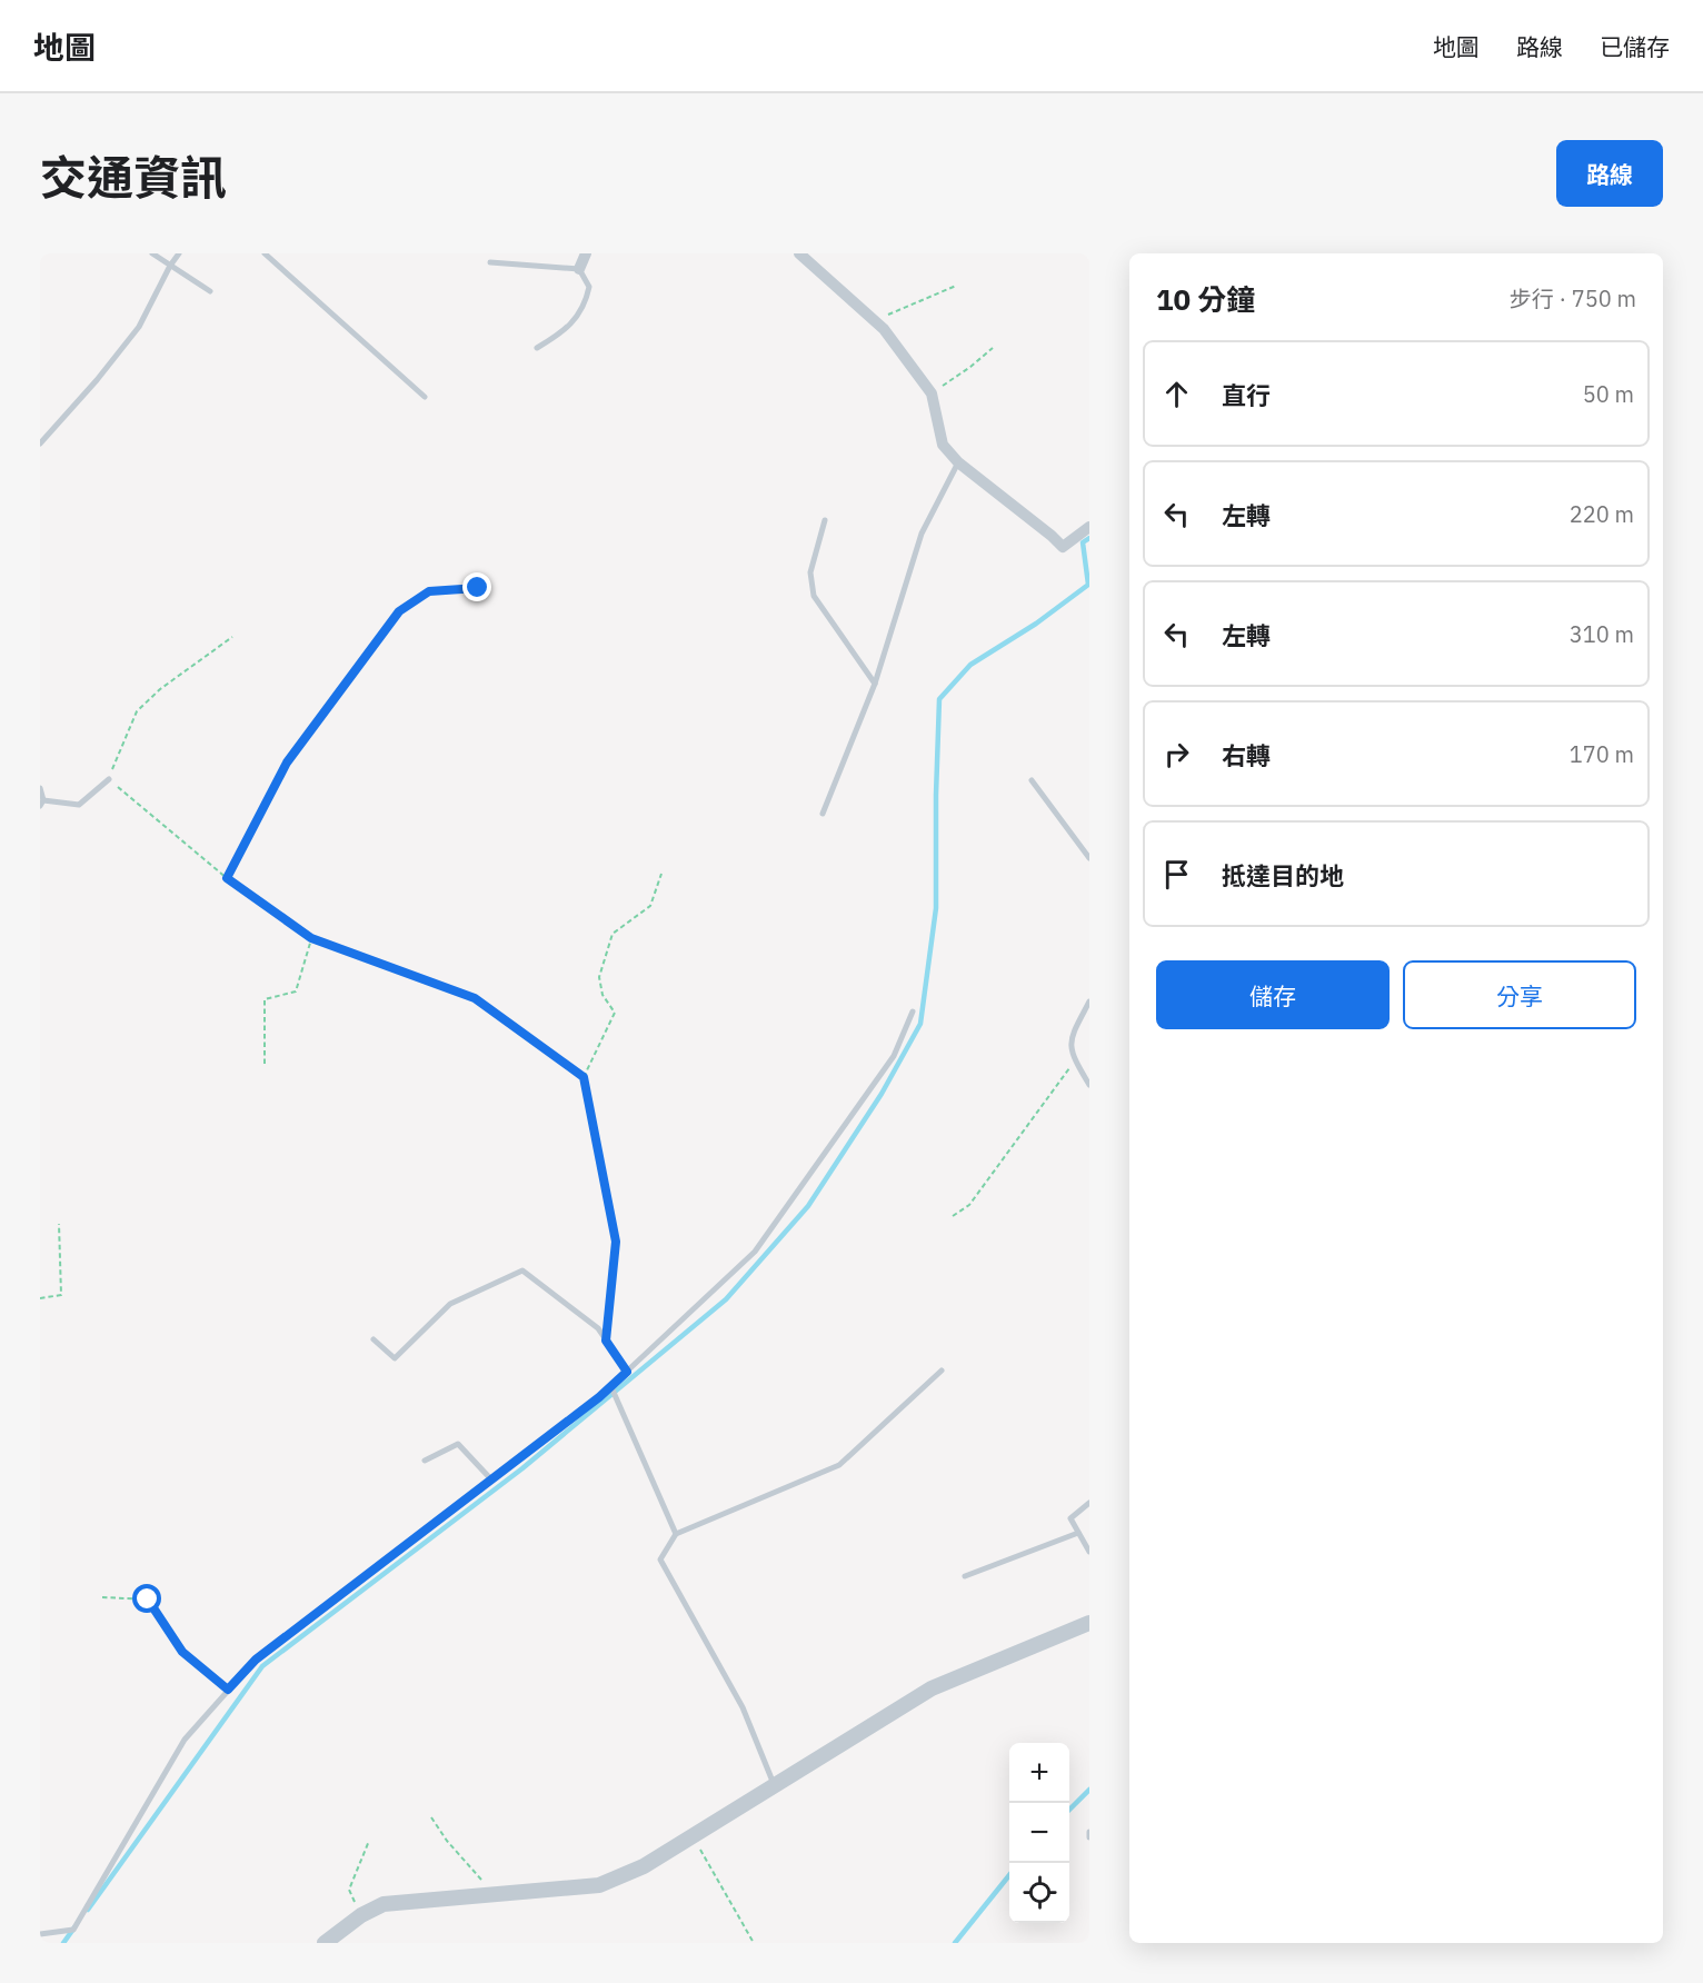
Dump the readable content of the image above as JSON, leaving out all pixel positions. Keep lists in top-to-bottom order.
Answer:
{
  "page": {
    "header": "地圖",
    "nav": ["地圖", "路線", "已儲存"],
    "title": "交通資訊",
    "buttons": [
      "路線",
      ["儲存", "分享"]
    ],
    "heading": ["10 分鐘", "步行 · 750 m"],
    "list": [
      ["直行", "50 m"],
      ["左轉", "220 m"],
      ["左轉", "310 m"],
      ["右轉", "170 m"],
      "抵達目的地"
    ],
    "map_buttons": ["+", "−"]
  }
}
